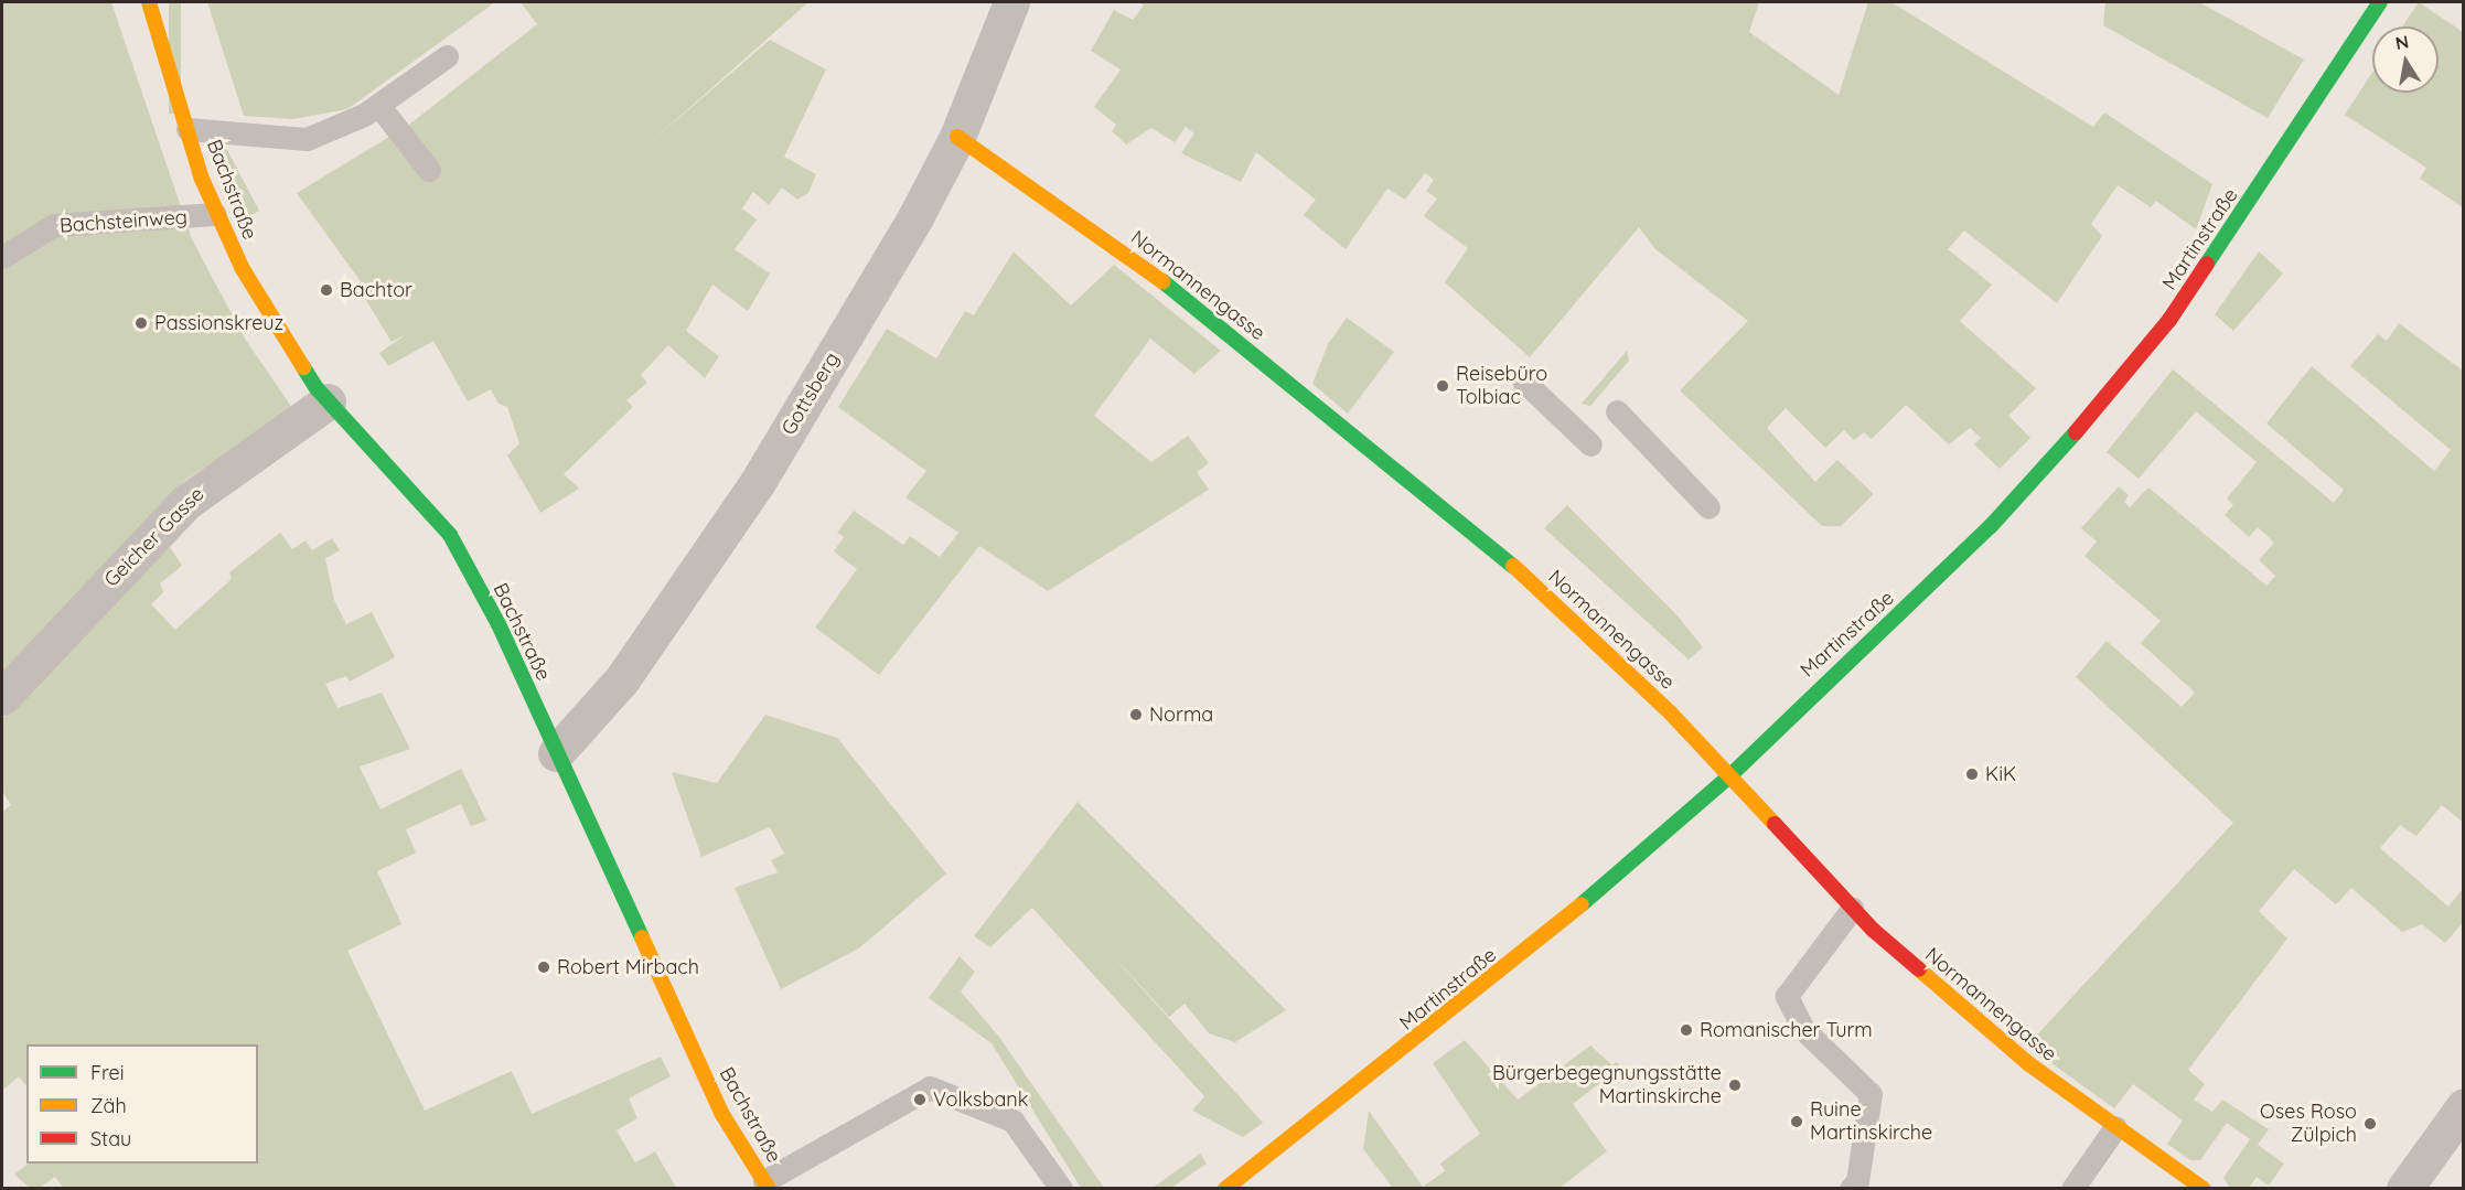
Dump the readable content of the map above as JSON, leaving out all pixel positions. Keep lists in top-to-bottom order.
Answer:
{
  "streets": {
    "street": [
      "Bachstraße",
      "Martinstraße",
      "Normannengasse",
      "Gottsberg",
      "Geicher Gasse"
    ],
    "lane": ["Bachsteinweg"]
  },
  "crossings": [
    ["Bachstraße", "Bachsteinweg"],
    ["Bachstraße", "Gottsberg"],
    ["Bachstraße", "Geicher Gasse"],
    ["Martinstraße", "Normannengasse"],
    ["Normannengasse", "Gottsberg"]
  ],
  "places": [
    "Bachtor",
    "Passionskreuz",
    "Reisebüro Tolbiac",
    "Norma",
    "KiK",
    "Robert Mirbach",
    "Romanischer Turm",
    "Bürgerbegegnungsstätte Martinskirche",
    "Volksbank",
    "Ruine Martinskirche",
    "Oses Roso Zülpich"
  ],
  "legend": ["Frei", "Zäh", "Stau"],
  "north": "top"
}
